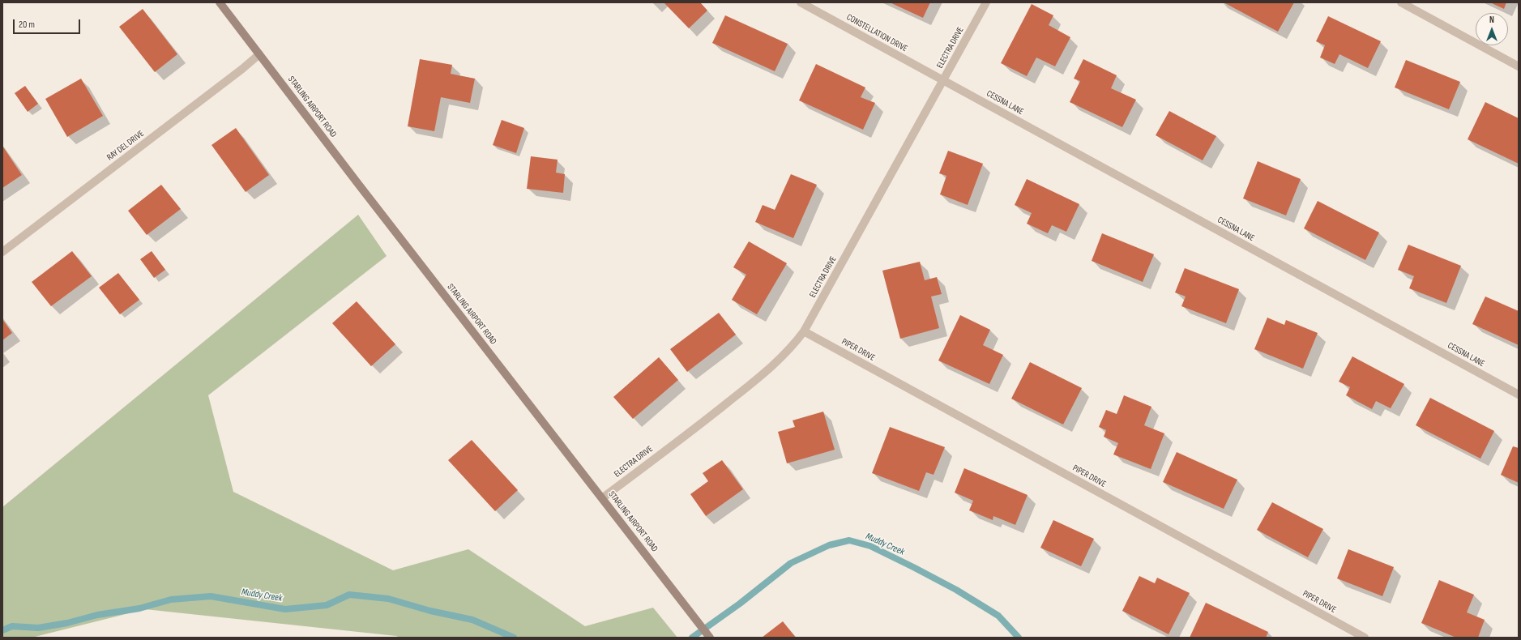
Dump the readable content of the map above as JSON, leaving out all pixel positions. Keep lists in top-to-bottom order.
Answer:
{
  "streets": {
    "street": [
      "CONSTELLATION DRIVE",
      "ELECTRA DRIVE",
      "CESSNA LANE",
      "STARLING AIRPORT ROAD",
      "RAY DEL DRIVE",
      "PIPER DRIVE"
    ]
  },
  "crossings": [
    ["CONSTELLATION DRIVE", "ELECTRA DRIVE"],
    ["CONSTELLATION DRIVE", "CESSNA LANE"],
    ["ELECTRA DRIVE", "CESSNA LANE"],
    ["ELECTRA DRIVE", "STARLING AIRPORT ROAD"],
    ["ELECTRA DRIVE", "PIPER DRIVE"],
    ["STARLING AIRPORT ROAD", "RAY DEL DRIVE"]
  ],
  "water": ["Muddy Creek"],
  "scale_bar": "20 m",
  "north": "top"
}
